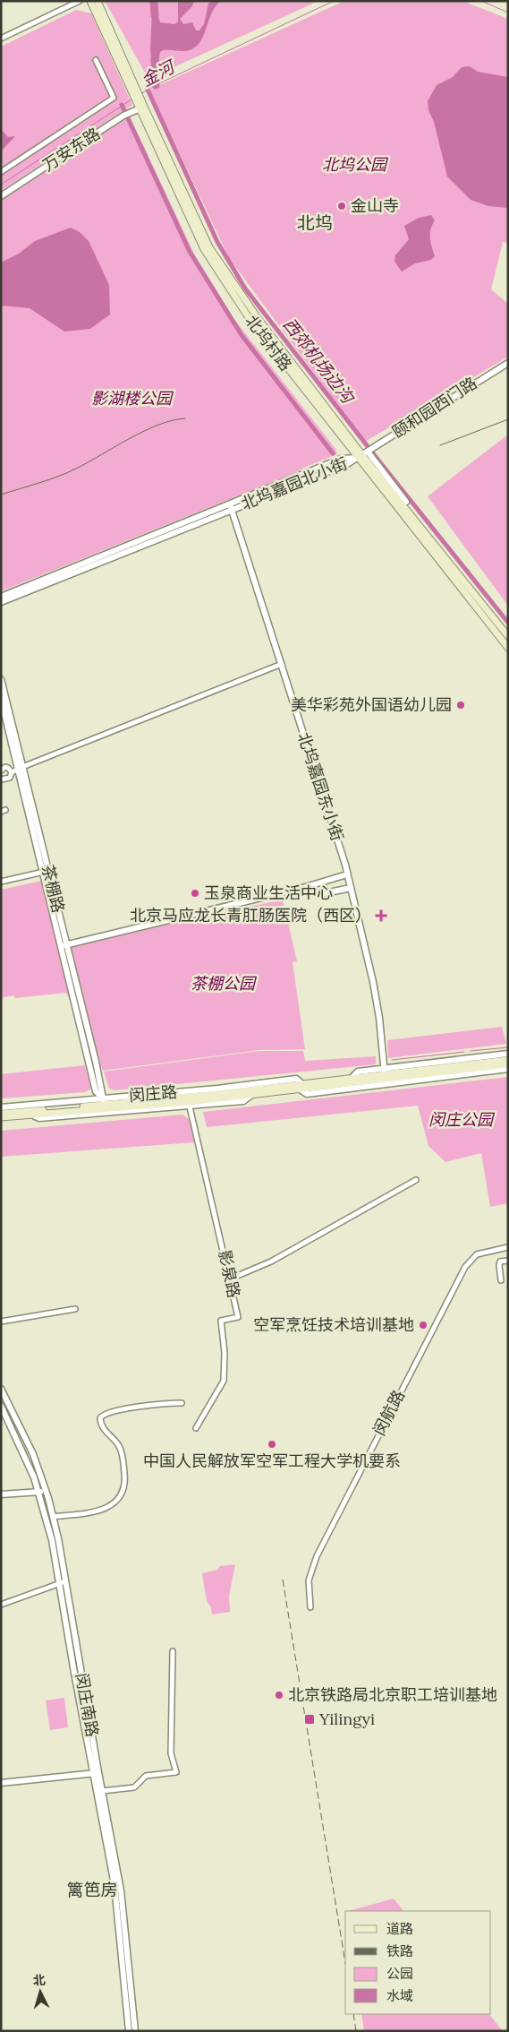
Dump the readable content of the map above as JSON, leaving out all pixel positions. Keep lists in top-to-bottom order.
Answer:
{
  "streets": {
    "main road": ["北坞村路", "闵庄路"],
    "street": [
      "万安东路",
      "颐和园西门路",
      "北坞嘉园北小街",
      "北坞嘉园东小街",
      "茶棚路",
      "影泉路",
      "闵航路",
      "闵庄南路"
    ]
  },
  "crossings": [
    ["万安东路", "北坞村路"],
    ["北坞村路", "颐和园西门路"],
    ["北坞村路", "北坞嘉园北小街"],
    ["颐和园西门路", "北坞嘉园北小街"],
    ["北坞嘉园北小街", "北坞嘉园东小街"],
    ["北坞嘉园东小街", "闵庄路"],
    ["茶棚路", "闵庄路"],
    ["闵庄路", "影泉路"]
  ],
  "districts": ["北坞", "篱笆房"],
  "water": ["金河", "西郊机场边沟"],
  "parks": [
    "北坞公园",
    "影湖楼公园",
    "茶棚公园",
    "闵庄公园"
  ],
  "places": {
    "other": [
      "金山寺",
      "美华彩苑外国语幼儿园",
      "玉泉商业生活中心",
      "空军烹饪技术培训基地",
      "中国人民解放军空军工程大学机要系",
      "北京铁路局北京职工培训基地"
    ],
    "health": ["北京马应龙长青肛肠医院（西区）"],
    "transit": ["Yilingyi"]
  },
  "legend": [
    "道路",
    "铁路",
    "公园",
    "水域"
  ],
  "north": "top"
}
